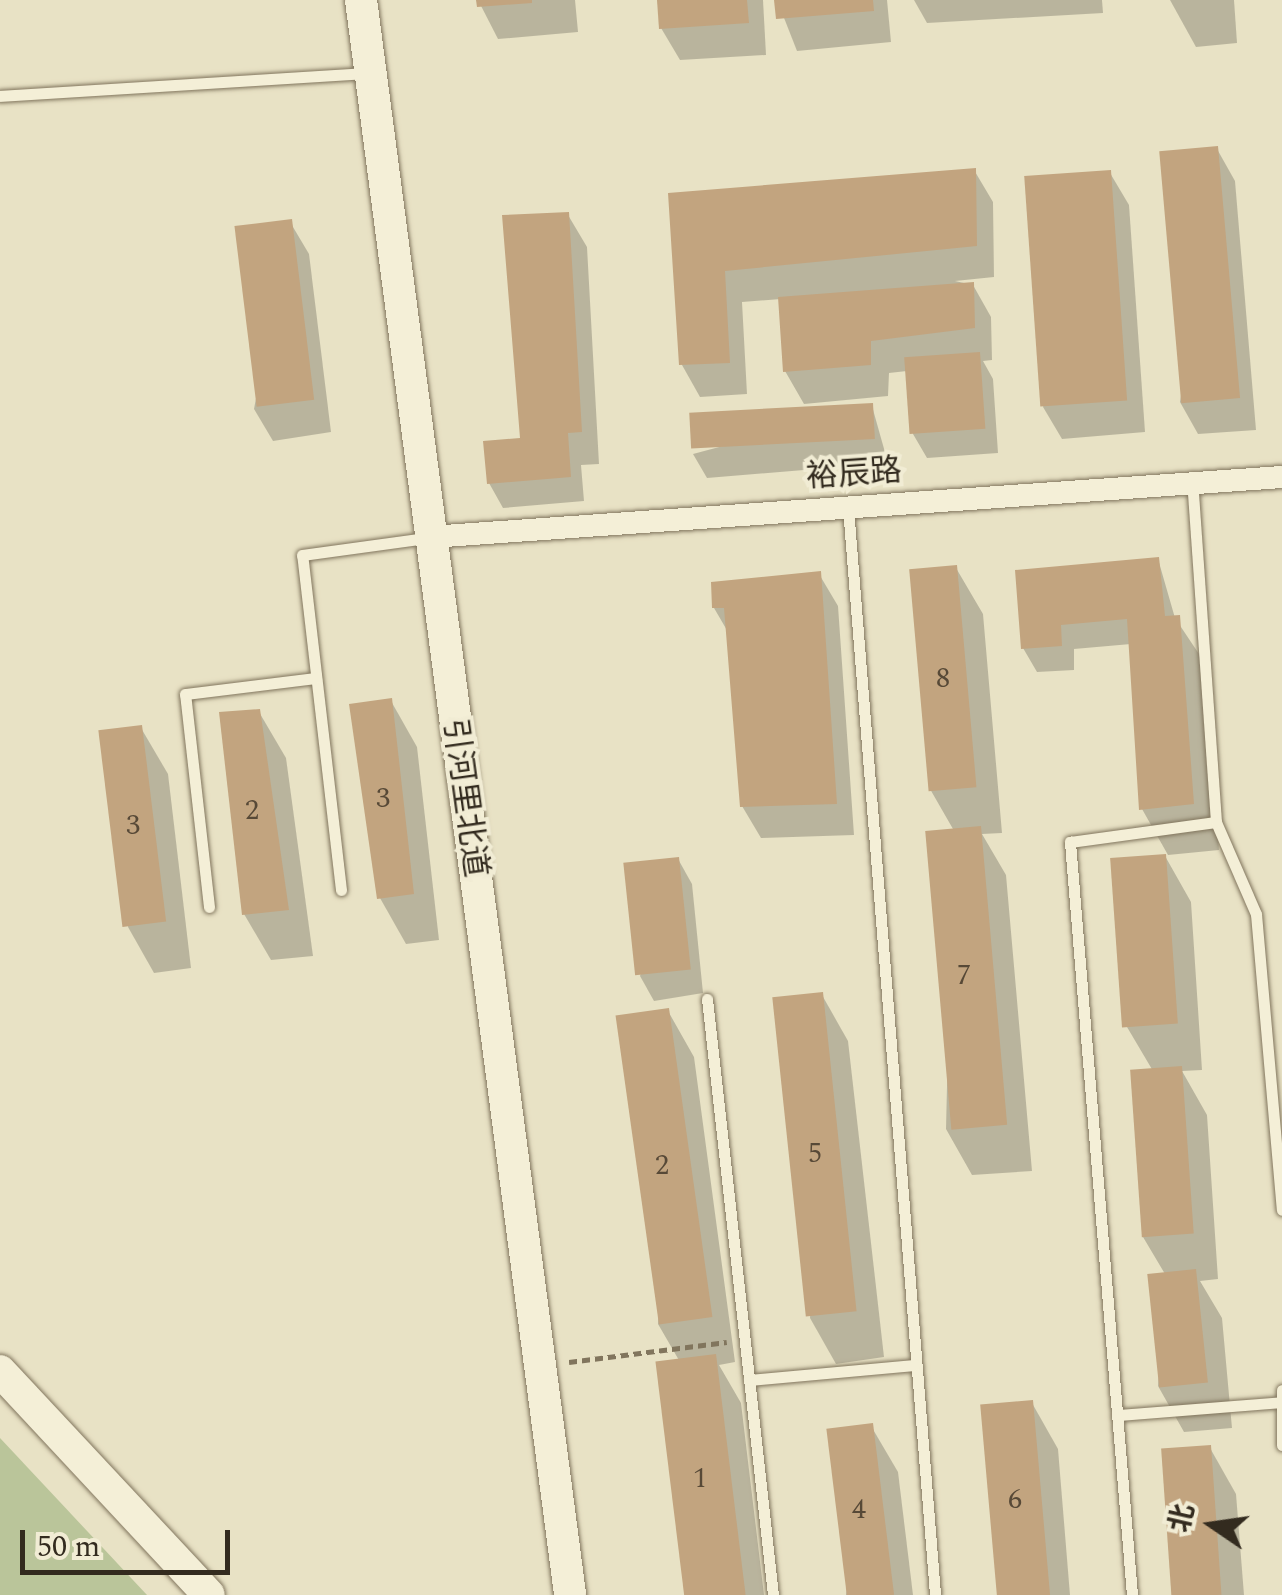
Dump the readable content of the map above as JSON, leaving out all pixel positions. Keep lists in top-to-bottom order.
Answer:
{
  "streets": {
    "street": ["裕辰路", "引河里北道"]
  },
  "crossings": [
    ["裕辰路", "引河里北道"]
  ],
  "house_numbers": [
    "8",
    "3",
    "2",
    "3",
    "7",
    "5",
    "2",
    "1",
    "6",
    "4"
  ],
  "scale_bar": "50 m",
  "north": "left"
}
